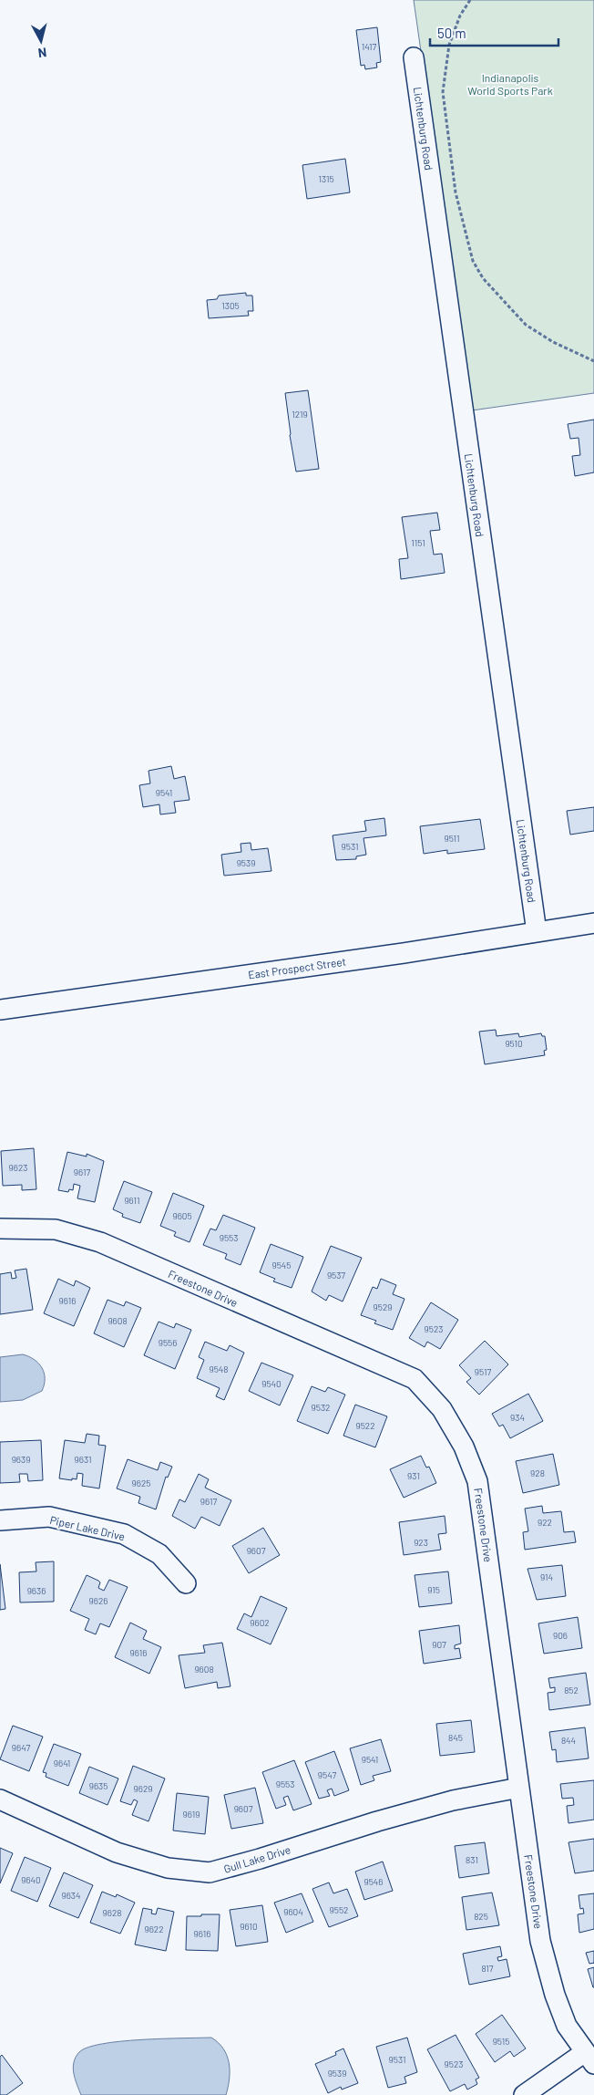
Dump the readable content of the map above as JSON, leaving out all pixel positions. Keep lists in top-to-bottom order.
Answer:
{
  "streets": {
    "street": [
      "Lichtenburg Road",
      "East Prospect Street",
      "Freestone Drive",
      "Piper Lake Drive",
      "Gull Lake Drive"
    ]
  },
  "crossings": [
    ["Lichtenburg Road", "East Prospect Street"],
    ["Freestone Drive", "Gull Lake Drive"]
  ],
  "parks": ["Indianapolis World Sports Park"],
  "house_numbers": [
    "1417",
    "1315",
    "1305",
    "1219",
    "1151",
    "9541",
    "9511",
    "9531",
    "9539",
    "9510",
    "9623",
    "9617",
    "9611",
    "9605",
    "9553",
    "9545",
    "9537",
    "9616",
    "9529",
    "9608",
    "9523",
    "9556",
    "9548",
    "9517",
    "9540",
    "9532",
    "934",
    "9522",
    "9639",
    "9631",
    "928",
    "931",
    "9625",
    "9617",
    "922",
    "923",
    "9607",
    "914",
    "915",
    "9636",
    "9626",
    "9602",
    "906",
    "907",
    "9616",
    "9608",
    "852",
    "845",
    "844",
    "9647",
    "9541",
    "9641",
    "9547",
    "9553",
    "9635",
    "9629",
    "9607",
    "9619",
    "831",
    "9640",
    "9546",
    "9634",
    "9552",
    "9604",
    "9628",
    "825",
    "9610",
    "9622",
    "9616",
    "817",
    "9515",
    "9531",
    "9523",
    "9539"
  ],
  "scale_bar": "50 m",
  "north": "bottom"
}
